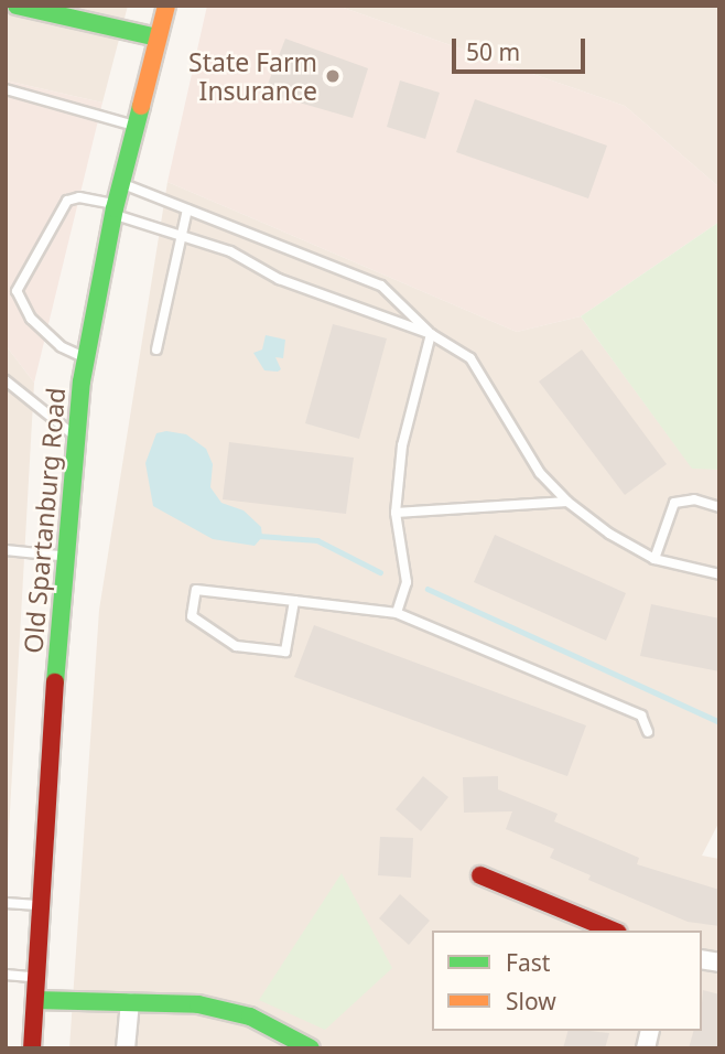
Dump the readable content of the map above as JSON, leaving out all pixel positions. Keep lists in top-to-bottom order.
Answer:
{
  "streets": {
    "main road": ["Old Spartanburg Road"]
  },
  "places": ["State Farm Insurance"],
  "legend": ["Fast", "Slow"],
  "scale_bar": "50 m"
}
